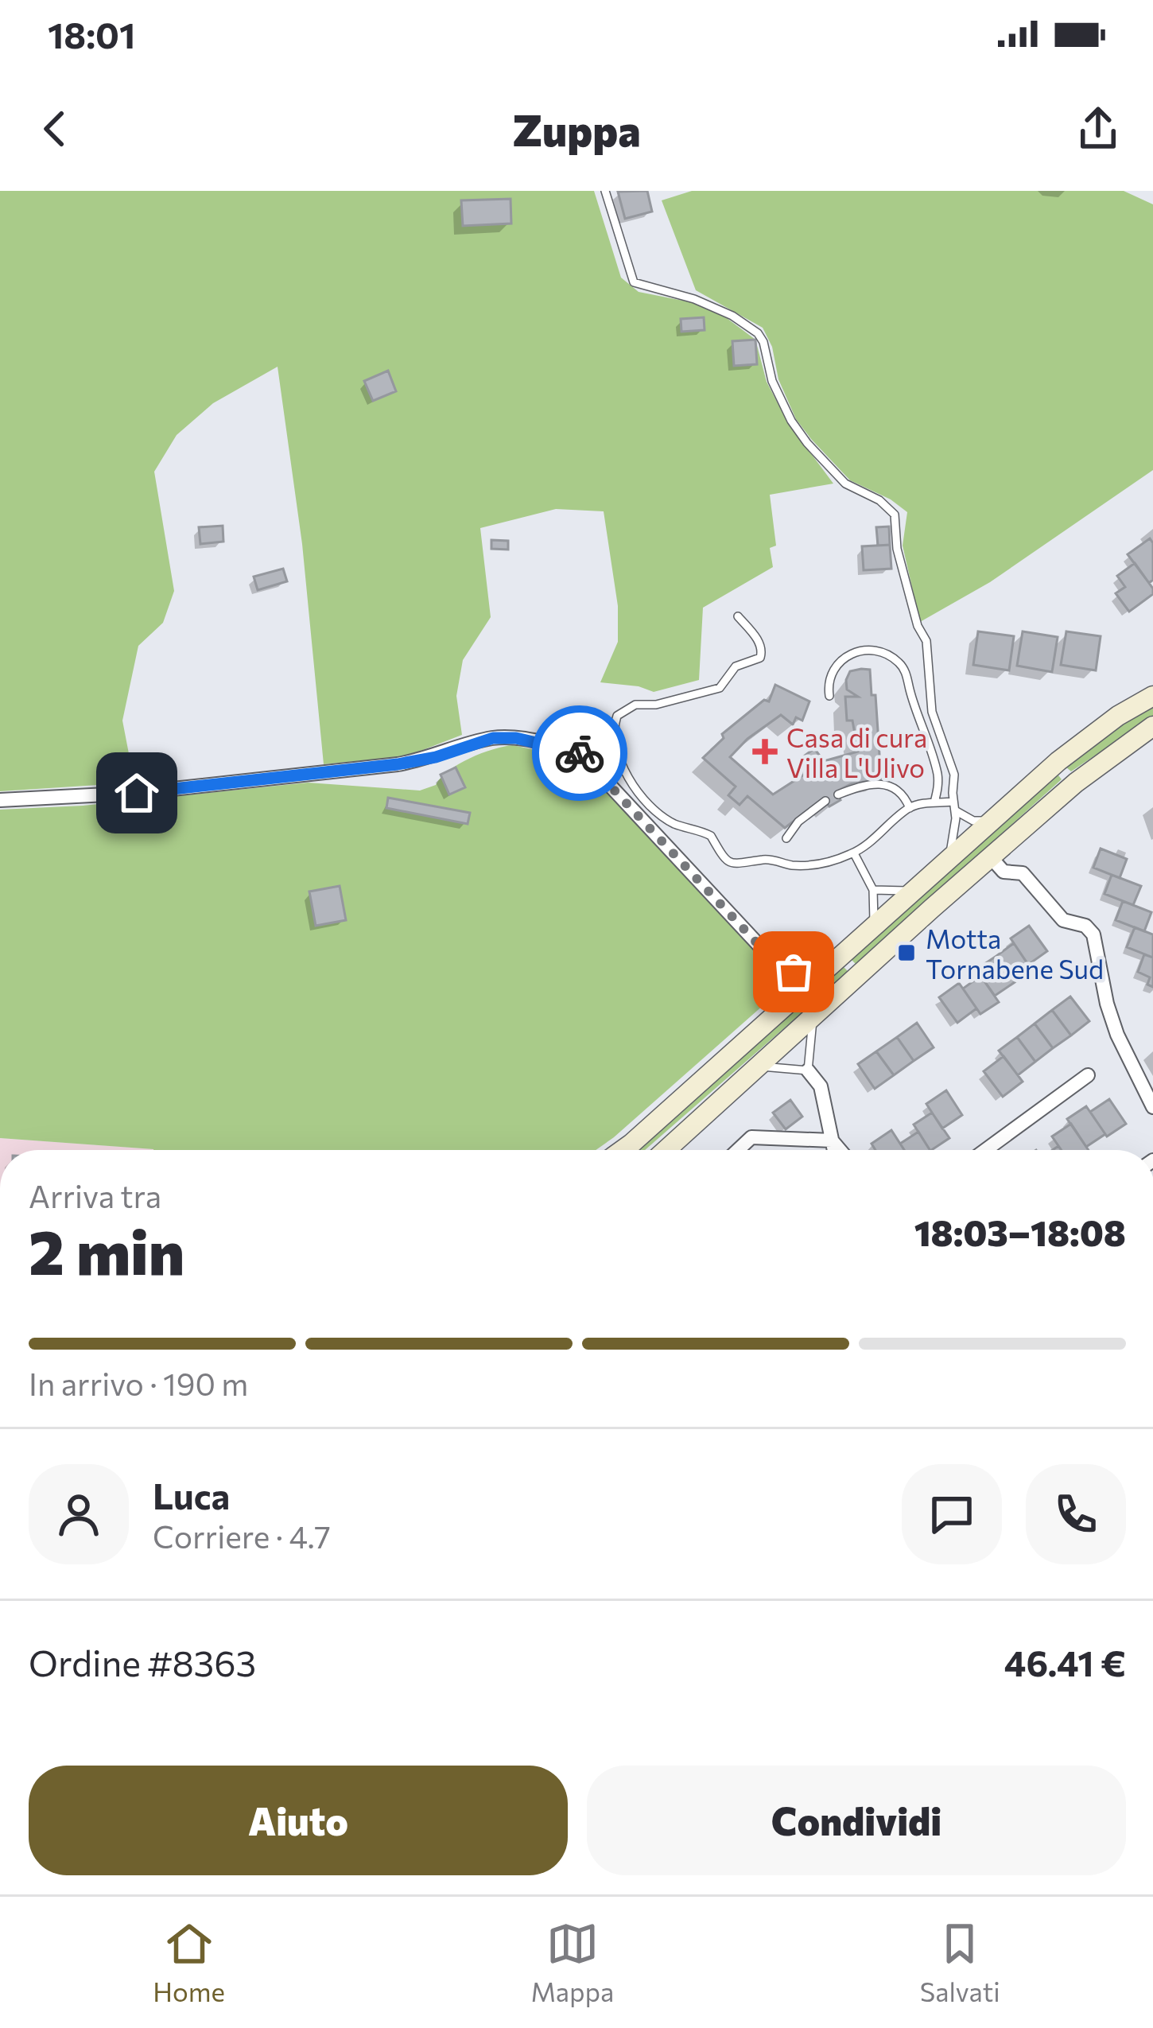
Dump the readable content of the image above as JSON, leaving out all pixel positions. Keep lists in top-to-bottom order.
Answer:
{
  "places": {
    "health": ["Casa di cura Villa L'Ulivo"],
    "transit": ["Motta Tornabene Sud"]
  },
  "page": {
    "status": "18:01",
    "header": "Zuppa",
    "heading": ["2 min", "Arriva tra", "18:03–18:08"],
    "panel": [
      "Luca",
      "Corriere · 4.7",
      "Ordine #8363",
      "46.41 €"
    ],
    "bar": "In arrivo · 190 m",
    "buttons": ["Aiuto", "Condividi"],
    "tabs": ["Home", "Mappa", "Salvati"]
  }
}
